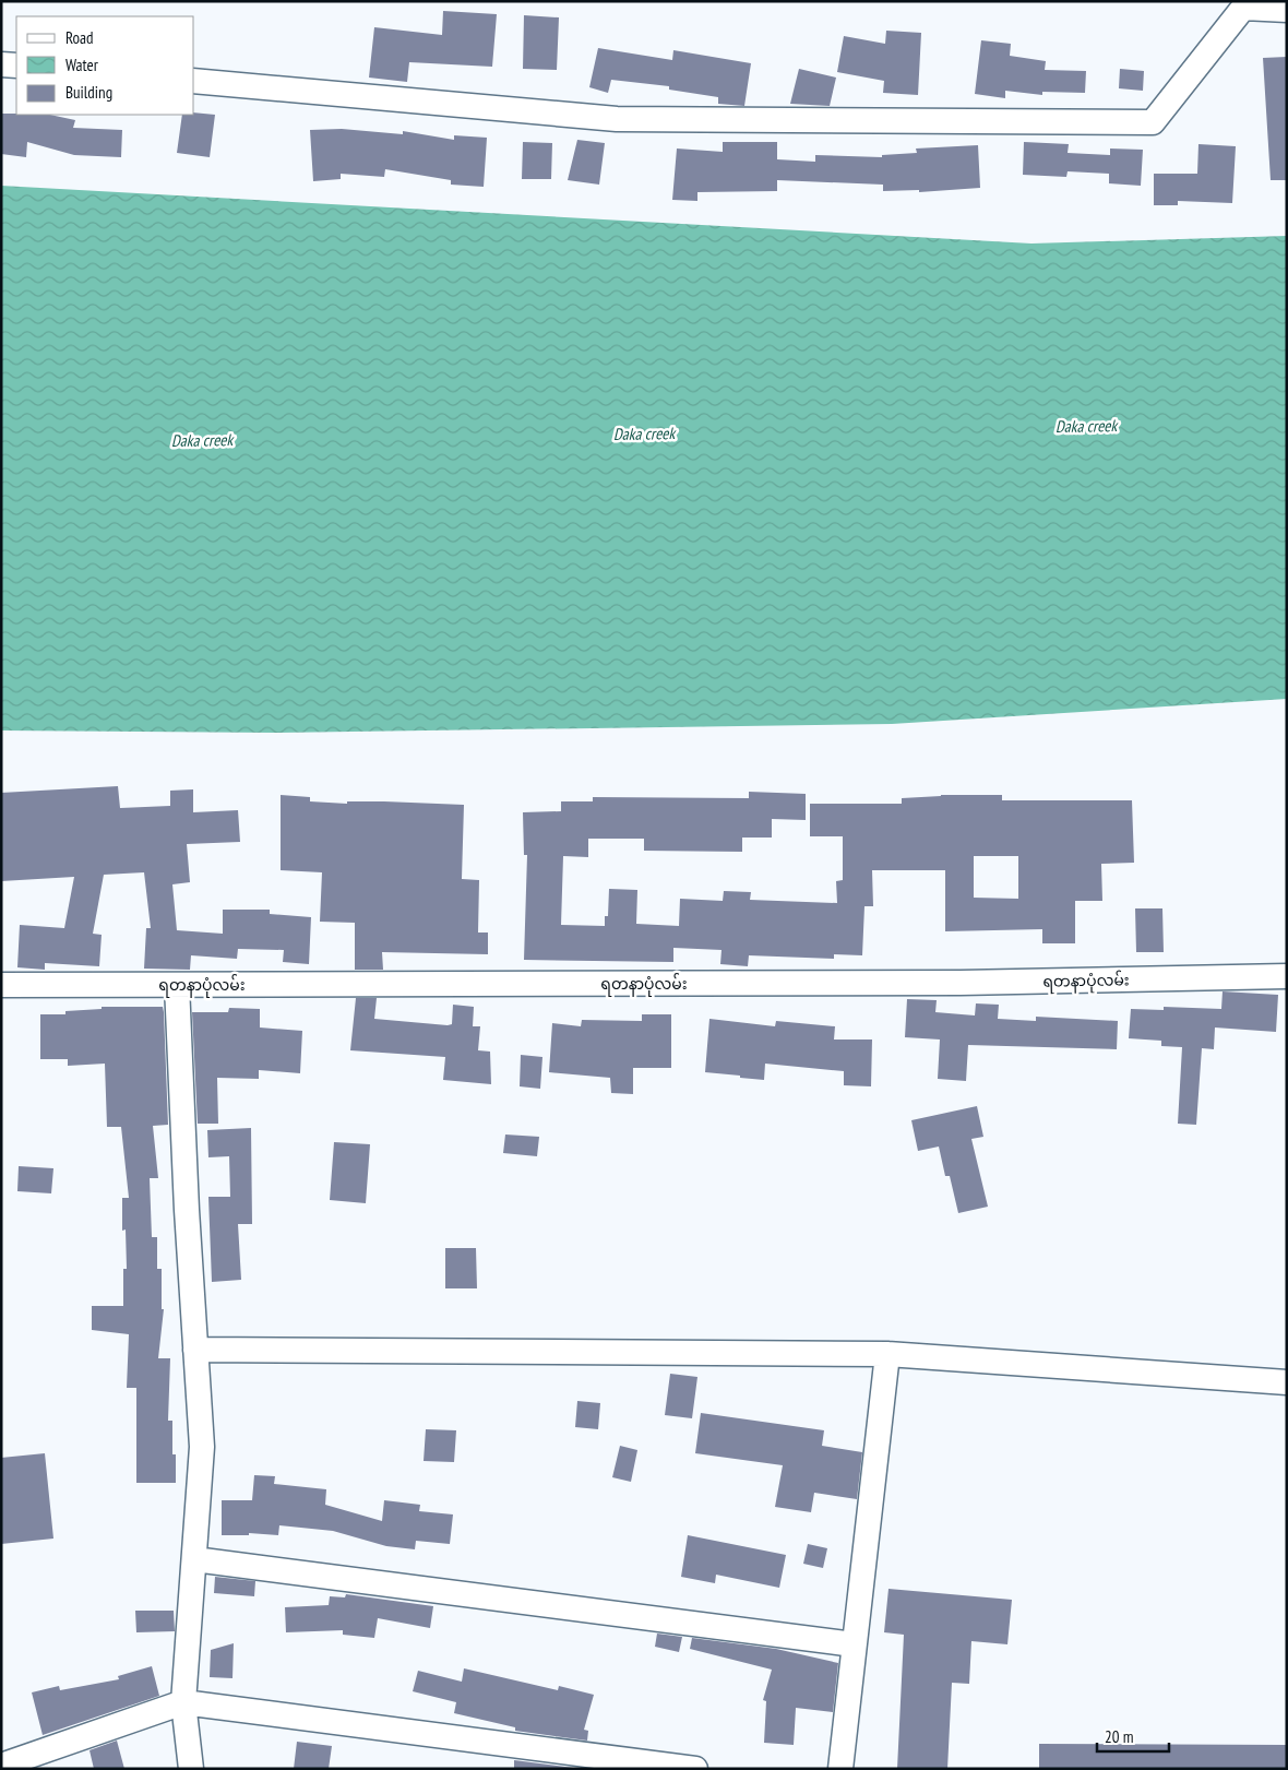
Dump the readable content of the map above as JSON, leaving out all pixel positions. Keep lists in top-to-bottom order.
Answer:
{
  "streets": {
    "street": ["ရတနာပုံလမ်း"]
  },
  "water": ["Daka creek"],
  "legend": ["Road", "Water", "Building"],
  "scale_bar": "20 m"
}
